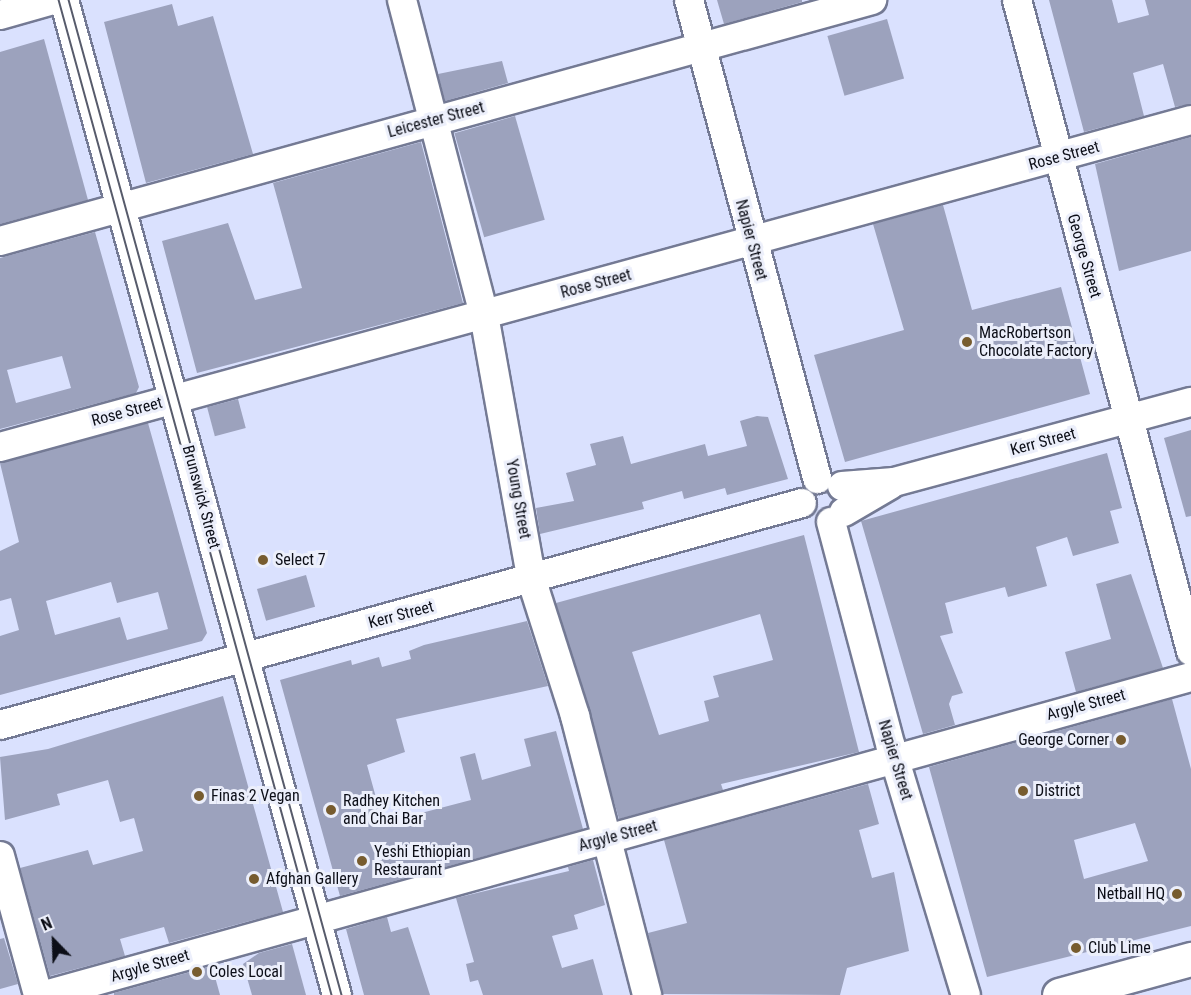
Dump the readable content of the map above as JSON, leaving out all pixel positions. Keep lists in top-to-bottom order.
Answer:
{
  "streets": {
    "street": [
      "Leicester Street",
      "Rose Street",
      "Napier Street",
      "George Street",
      "Kerr Street",
      "Brunswick Street",
      "Young Street",
      "Argyle Street"
    ]
  },
  "crossings": [
    ["Leicester Street", "Napier Street"],
    ["Leicester Street", "Brunswick Street"],
    ["Leicester Street", "Young Street"],
    ["Rose Street", "Napier Street"],
    ["Rose Street", "George Street"],
    ["Rose Street", "Brunswick Street"],
    ["Rose Street", "Young Street"],
    ["Napier Street", "Kerr Street"],
    ["Napier Street", "Argyle Street"],
    ["George Street", "Kerr Street"],
    ["Kerr Street", "Brunswick Street"],
    ["Kerr Street", "Young Street"],
    ["Brunswick Street", "Argyle Street"],
    ["Young Street", "Argyle Street"]
  ],
  "places": [
    "MacRobertson Chocolate Factory",
    "Select 7",
    "George Corner",
    "District",
    "Finas 2 Vegan",
    "Radhey Kitchen and Chai Bar",
    "Yeshi Ethiopian Restaurant",
    "Afghan Gallery",
    "Netball HQ",
    "Club Lime",
    "Coles Local"
  ],
  "north": "top left"
}
